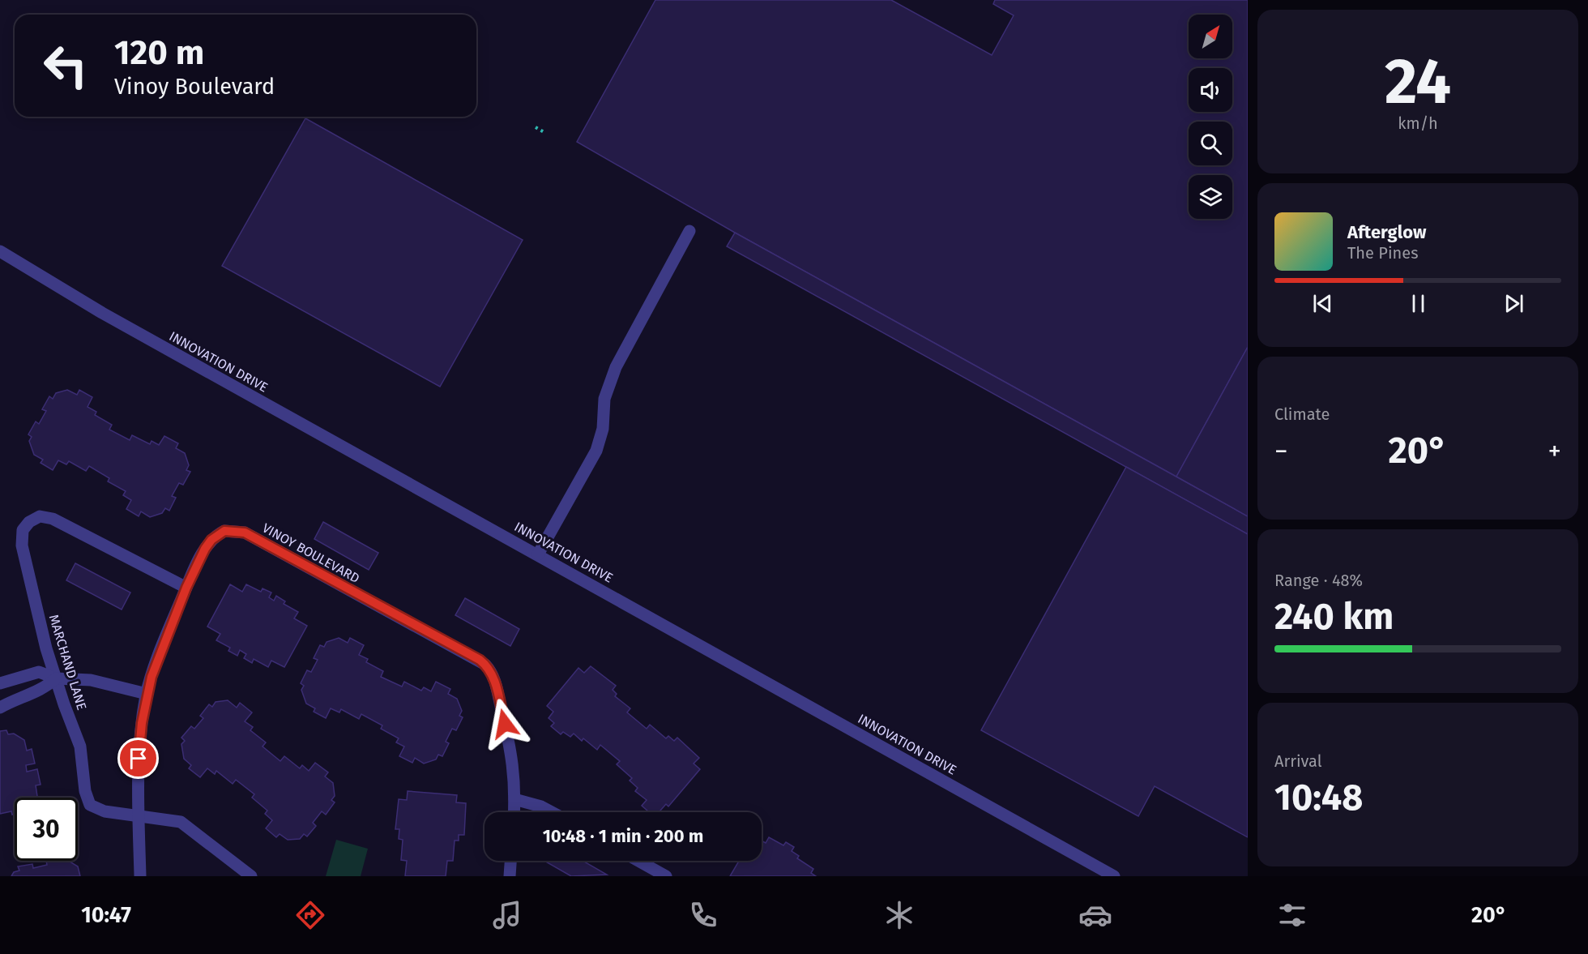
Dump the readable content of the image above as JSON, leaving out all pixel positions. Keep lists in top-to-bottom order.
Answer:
{
  "streets": {
    "street": ["INNOVATION DRIVE", "VINOY BOULEVARD", "MARCHAND LANE"]
  },
  "crossings": [
    ["VINOY BOULEVARD", "MARCHAND LANE"]
  ],
  "north": "top right",
  "page": {
    "tile": [
      ["24", "km/h"],
      "Climate",
      ["Range · 48%", "240 km"],
      ["Arrival", "10:48"]
    ],
    "turn": ["120 m", "Vinoy Boulevard"],
    "song": ["Afterglow", "The Pines"],
    "heat": ["−", "20°", "+"],
    "limit": "30",
    "trip": "10:48 · 1 min · 200 m",
    "tabs": ["10:47", "20°"]
  }
}
